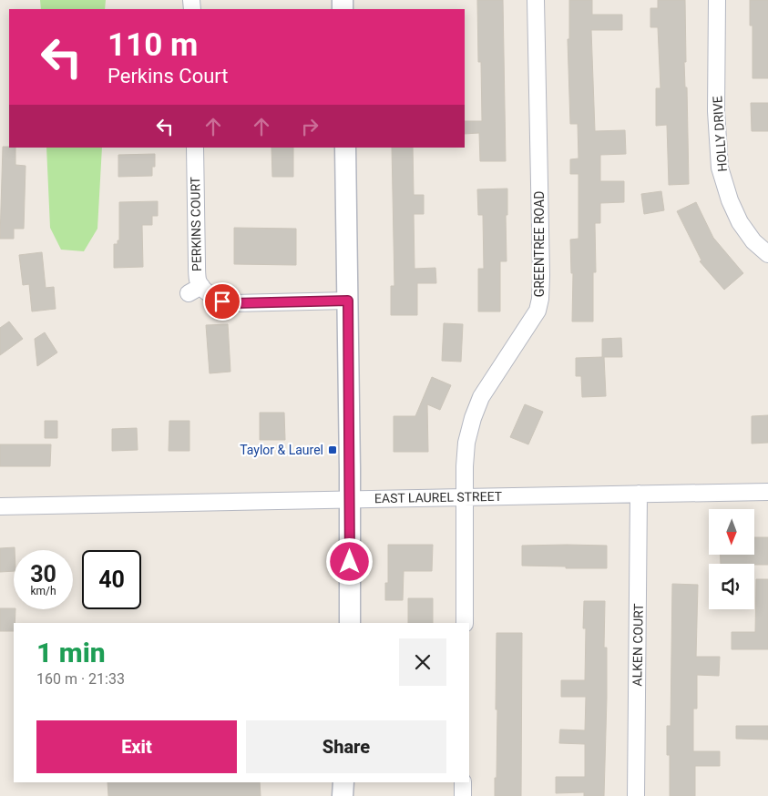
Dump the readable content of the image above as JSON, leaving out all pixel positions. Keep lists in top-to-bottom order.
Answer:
{
  "streets": {
    "street": [
      "HOLLY DRIVE",
      "PERKINS COURT",
      "GREENTREE ROAD",
      "EAST LAUREL STREET",
      "ALKEN COURT"
    ]
  },
  "crossings": [
    ["GREENTREE ROAD", "EAST LAUREL STREET"],
    ["EAST LAUREL STREET", "ALKEN COURT"]
  ],
  "places": {
    "transit": ["Taylor & Laurel"]
  },
  "north": "bottom",
  "page": {
    "turn": ["110 m", "Perkins Court"],
    "speed": "30 km/h",
    "limit": "40",
    "heading": ["1 min", "160 m · 21:33"],
    "buttons": ["Exit", "Share"]
  }
}
